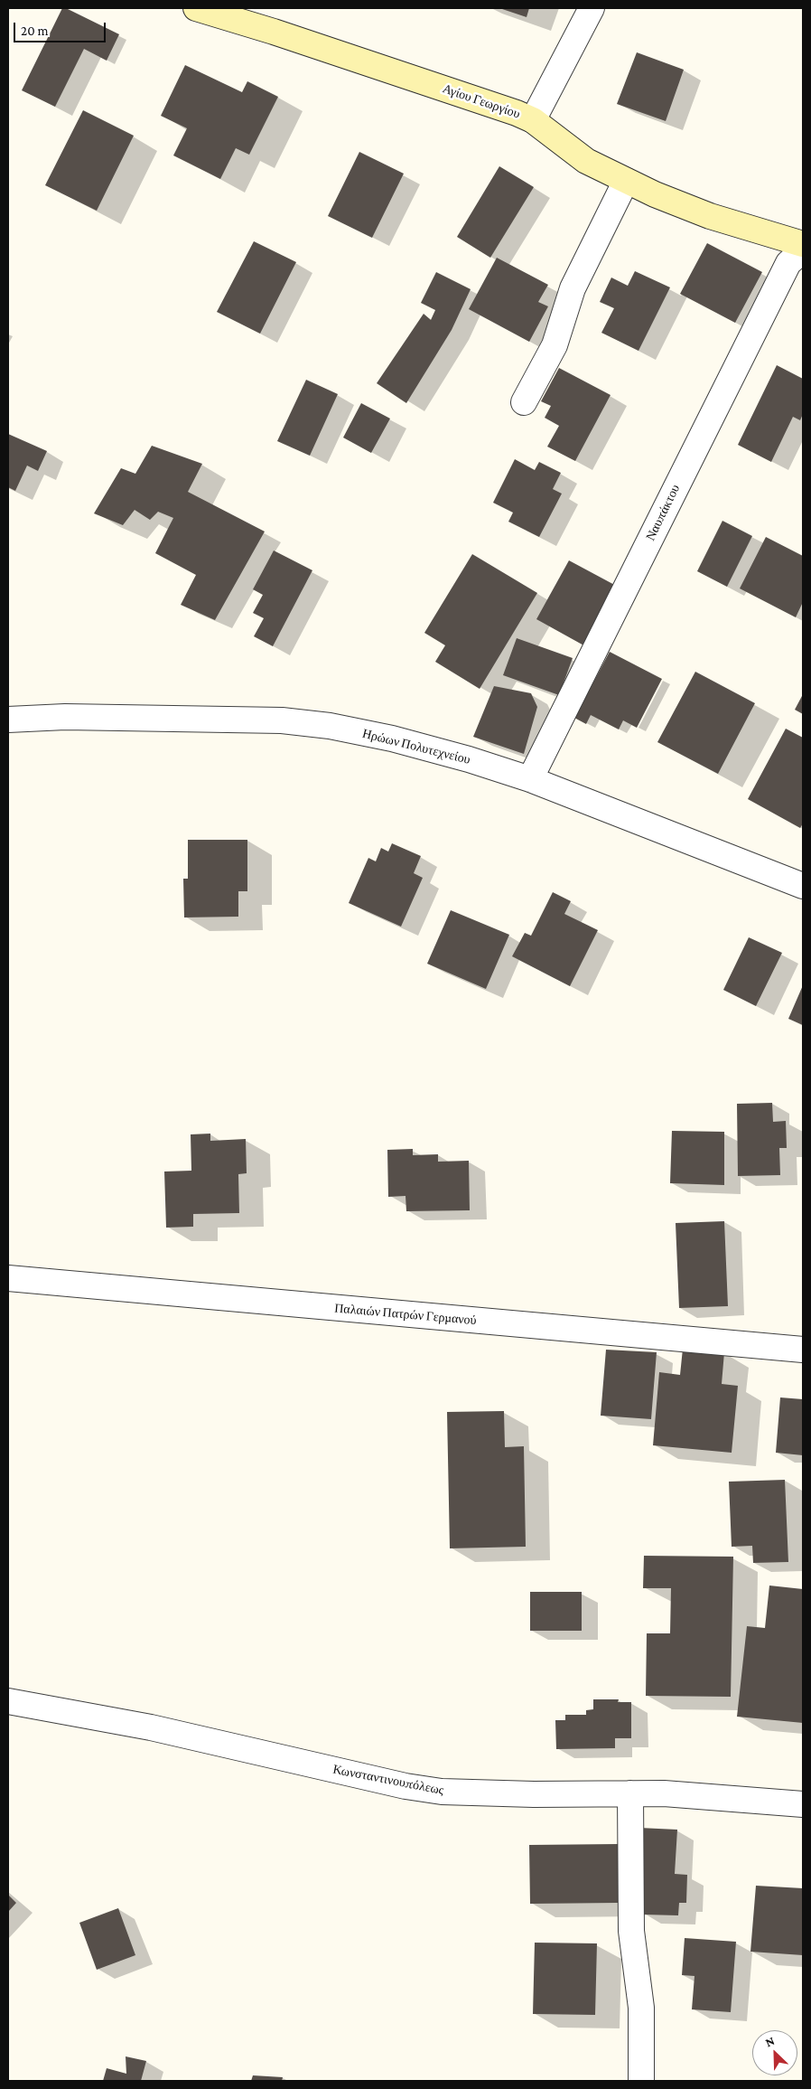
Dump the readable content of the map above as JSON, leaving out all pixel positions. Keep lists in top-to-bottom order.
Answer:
{
  "streets": {
    "street": [
      "Αγίου Γεωργίου",
      "Ναυπάκτου",
      "Ηρώων Πολυτεχνείου",
      "Παλαιών Πατρών Γερμανού",
      "Κωνσταντινουπόλεως"
    ]
  },
  "crossings": [
    ["Ναυπάκτου", "Ηρώων Πολυτεχνείου"]
  ],
  "scale_bar": "20 m",
  "north": "top left"
}
